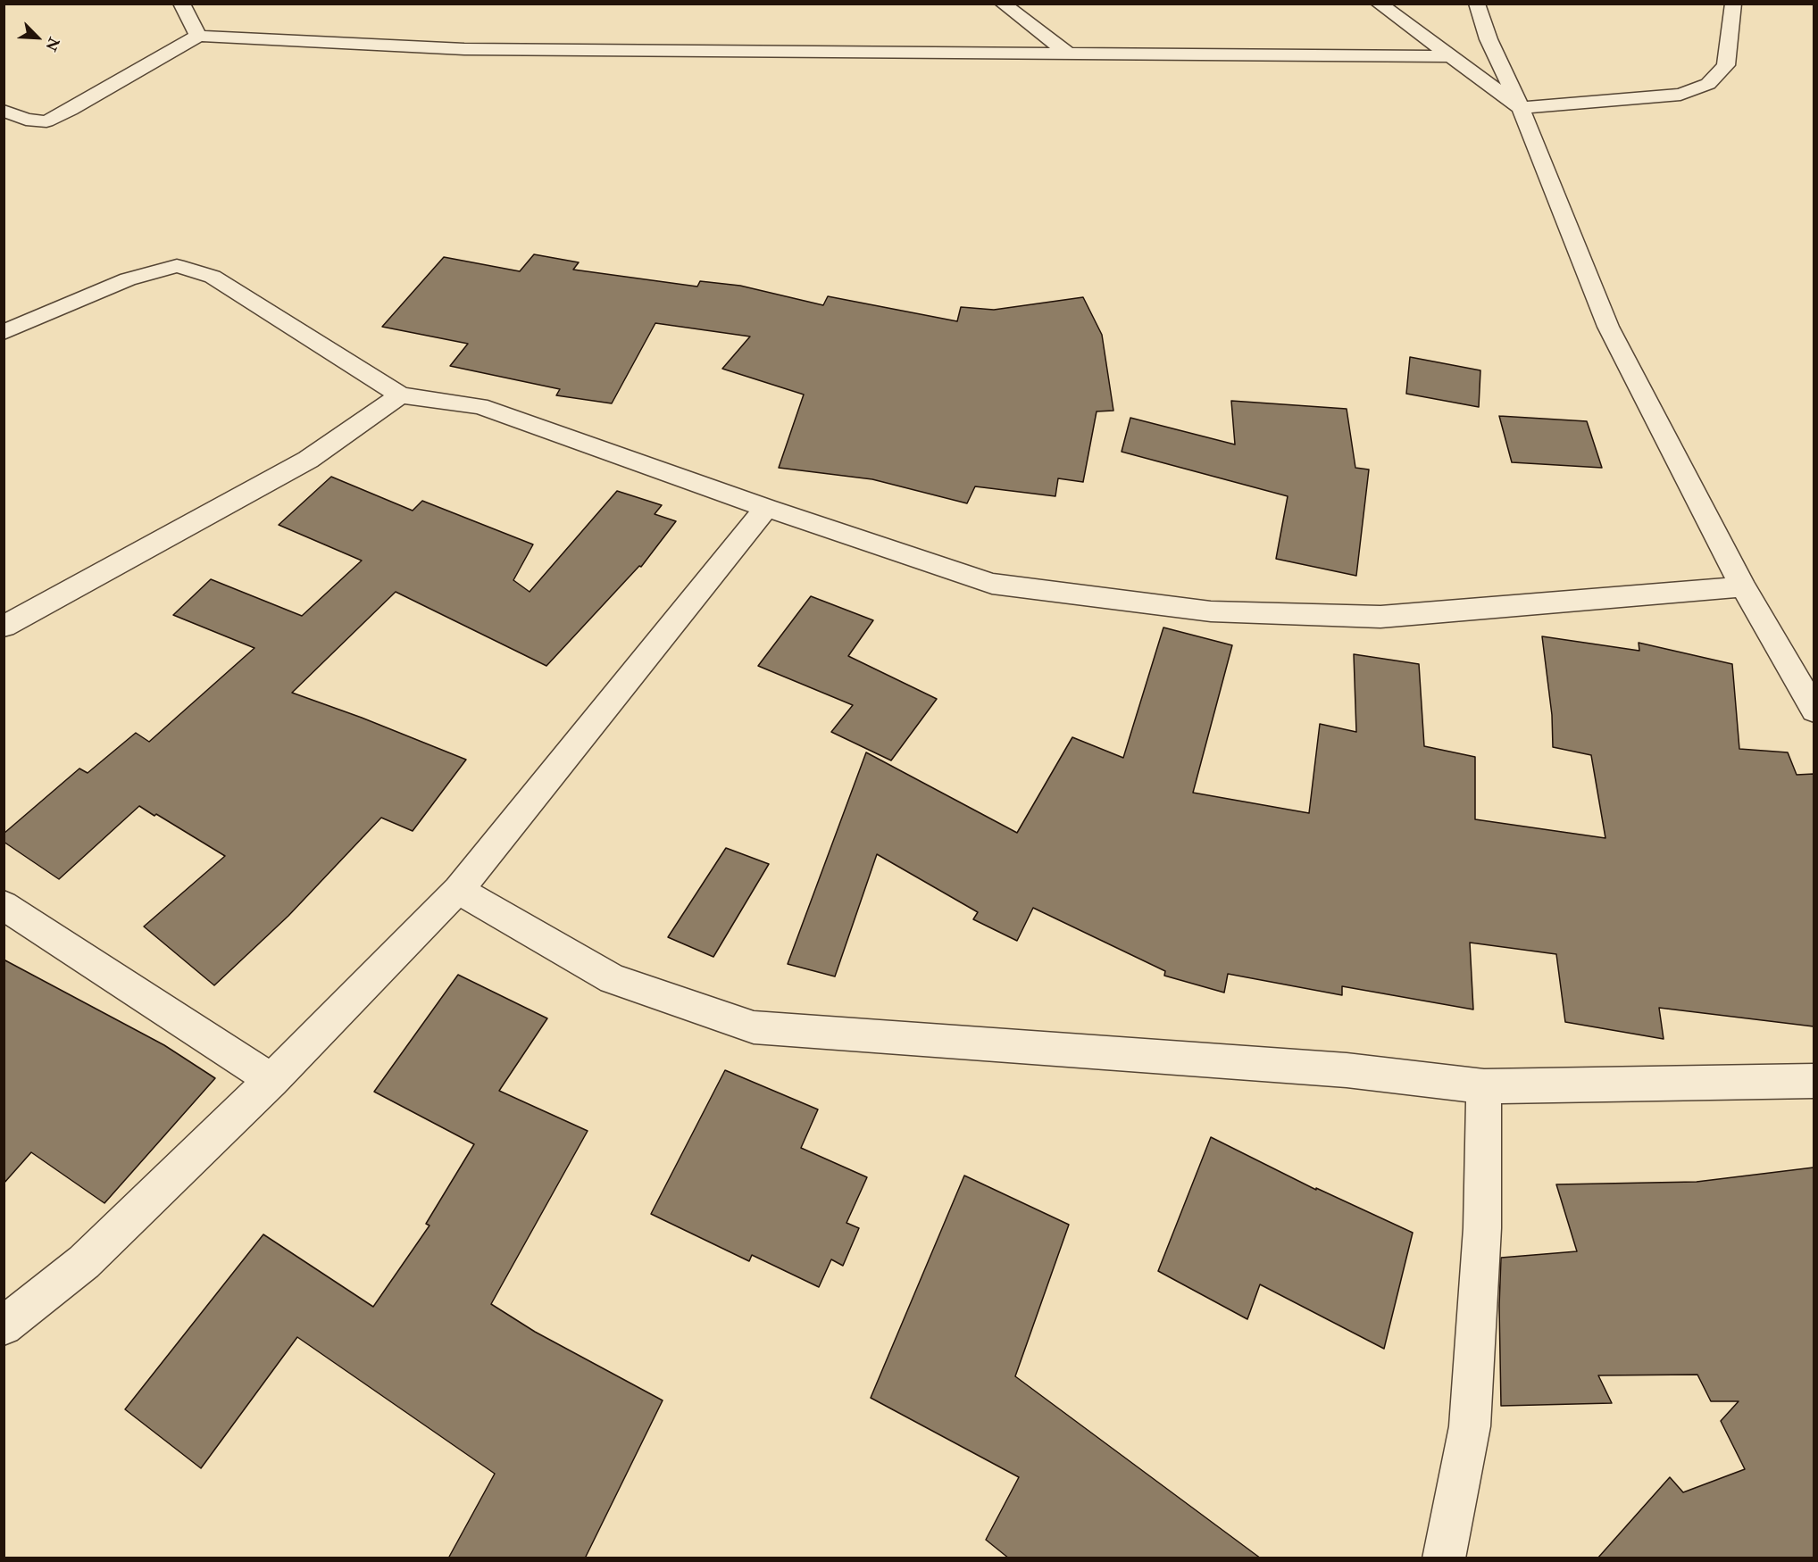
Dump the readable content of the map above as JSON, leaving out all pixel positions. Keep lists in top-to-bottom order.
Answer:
{
  "north": "bottom right"
}
